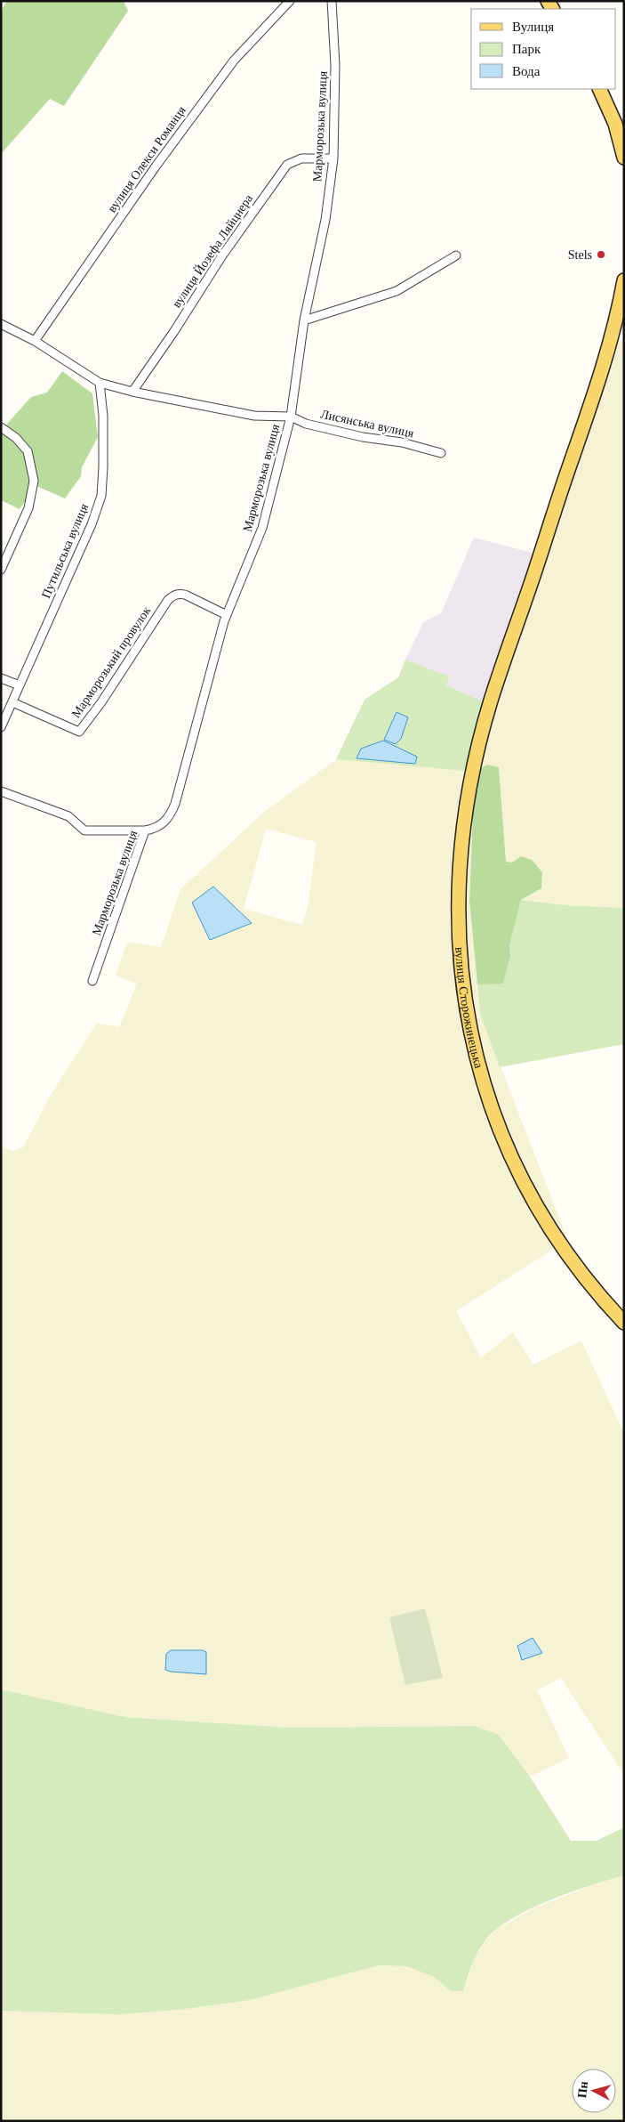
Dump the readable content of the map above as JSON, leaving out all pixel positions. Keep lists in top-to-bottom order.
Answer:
{
  "streets": {
    "main road": ["вулиця Сторожинецька"],
    "street": [
      "Марморозька вулиця",
      "вулиця Олекси Романця",
      "вулиця Йозефа Ляйцнера",
      "Лисянська вулиця",
      "Путильська вулиця",
      "Марморозький провулок"
    ]
  },
  "crossings": [
    ["Марморозька вулиця", "вулиця Йозефа Ляйцнера"],
    ["Марморозька вулиця", "Лисянська вулиця"],
    ["Марморозька вулиця", "Марморозький провулок"],
    ["Путильська вулиця", "Марморозький провулок"]
  ],
  "places": ["Stels"],
  "legend": ["Вулиця", "Парк", "Вода"],
  "north": "left"
}
